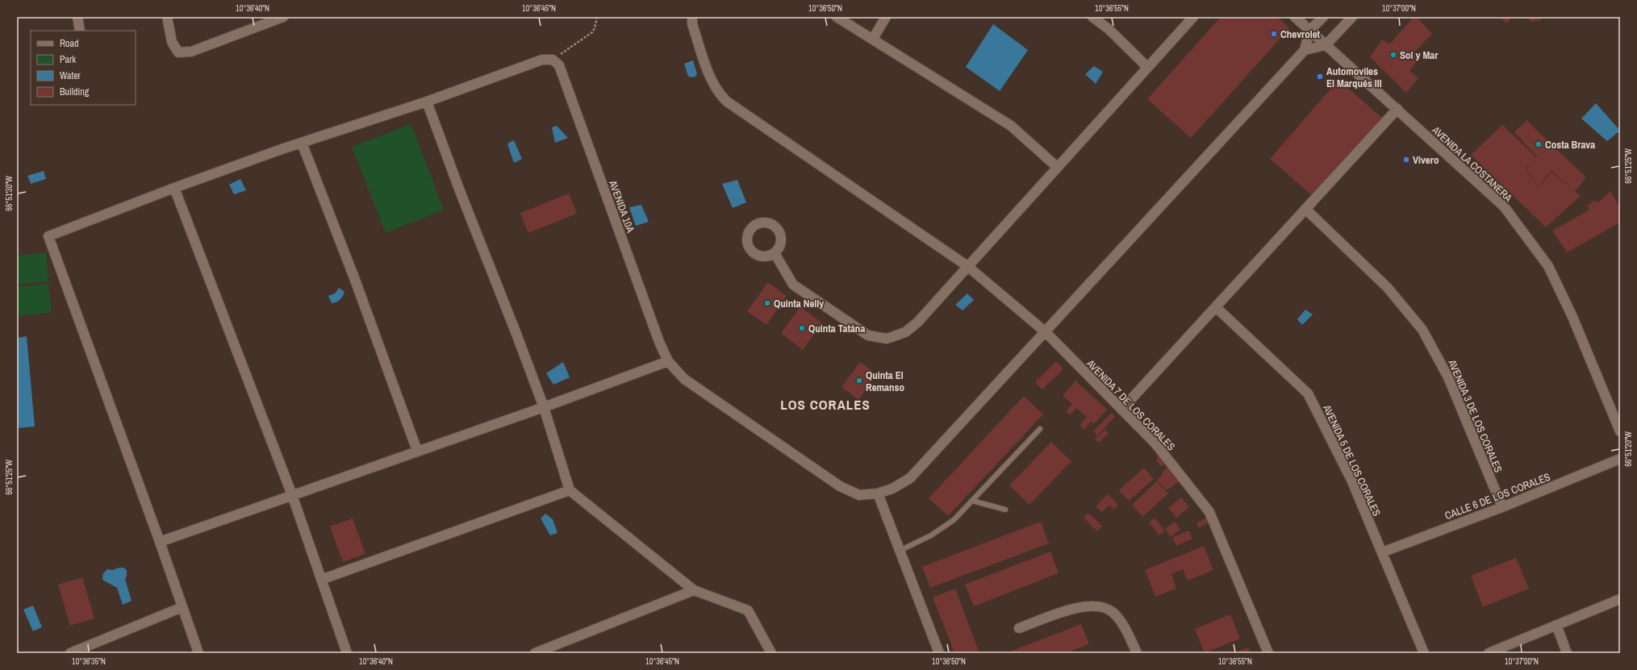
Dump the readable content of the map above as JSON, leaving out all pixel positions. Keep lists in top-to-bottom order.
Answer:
{
  "streets": {
    "street": [
      "AVENIDA LA COSTANERA",
      "AVENIDA 10A",
      "AVENIDA 7 DE LOS CORALES",
      "AVENIDA 3 DE LOS CORALES",
      "AVENIDA 5 DE LOS CORALES",
      "CALLE 6 DE LOS CORALES"
    ]
  },
  "crossings": [
    ["AVENIDA 10A", "AVENIDA 7 DE LOS CORALES"],
    ["AVENIDA 3 DE LOS CORALES", "CALLE 6 DE LOS CORALES"],
    ["AVENIDA 5 DE LOS CORALES", "CALLE 6 DE LOS CORALES"]
  ],
  "districts": ["LOS CORALES"],
  "places": [
    "Chevrolet",
    "Sol y Mar",
    "Automoviles El Marqués III",
    "Costa Brava",
    "Vivero",
    "Quinta Nelly",
    "Quinta Tatána",
    "Quinta El Remanso"
  ],
  "legend": [
    "Road",
    "Park",
    "Water",
    "Building"
  ],
  "coordinates": [
    "10°36'40\"N",
    "10°36'45\"N",
    "10°36'50\"N",
    "10°36'55\"N",
    "10°37'00\"N",
    "66°51'25\"W",
    "66°51'30\"W",
    "66°51'20\"W",
    "10°36'35\"N"
  ]
}
